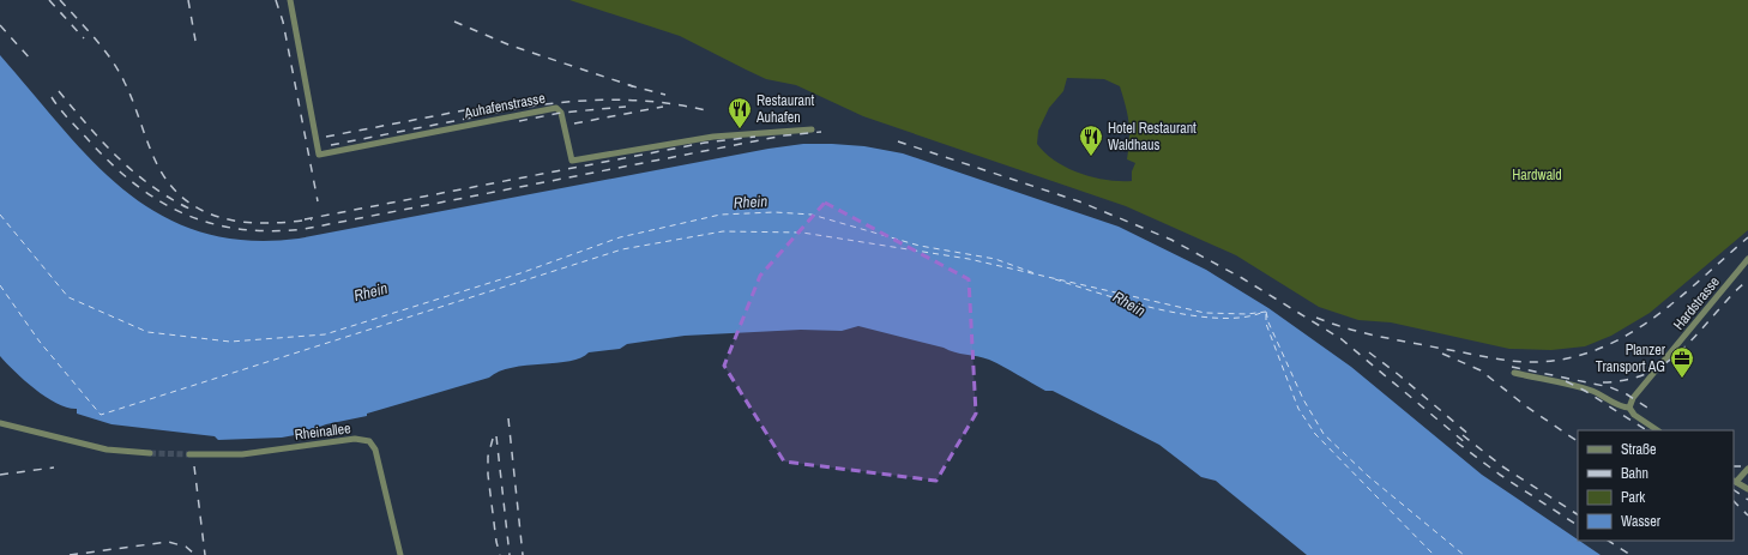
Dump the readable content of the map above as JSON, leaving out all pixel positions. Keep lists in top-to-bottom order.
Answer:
{
  "streets": {
    "street": ["Auhafenstrasse", "Hardstrasse", "Rheinallee"]
  },
  "water": ["Rhein"],
  "parks": ["Hardwald"],
  "places": {
    "restaurant": ["Restaurant Auhafen", "Hotel Restaurant Waldhaus"],
    "office": ["Planzer Transport AG"]
  },
  "legend": [
    "Straße",
    "Bahn",
    "Park",
    "Wasser"
  ]
}
